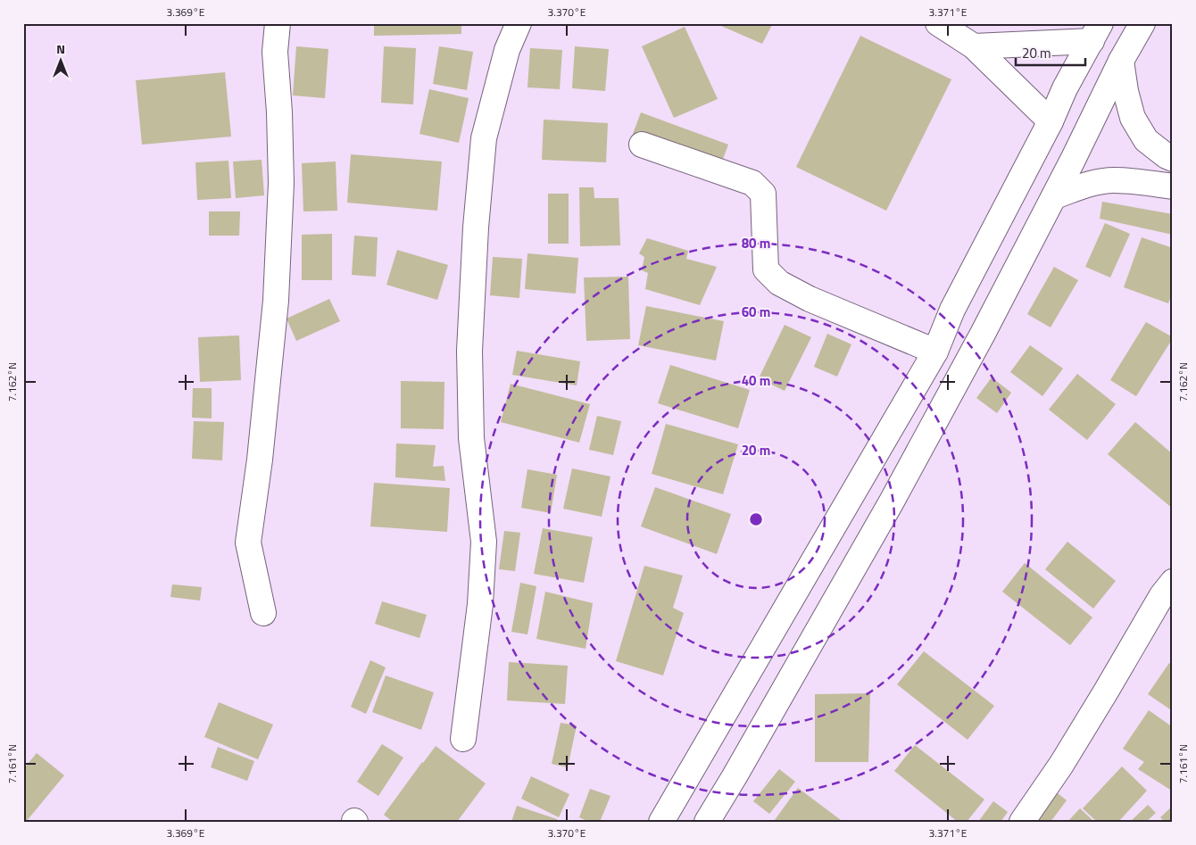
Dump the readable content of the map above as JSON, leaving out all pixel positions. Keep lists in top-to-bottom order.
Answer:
{
  "scale_bar": "20 m",
  "north": "top",
  "coordinates": [
    "3.369°E",
    "3.370°E",
    "3.371°E",
    "7.162°N",
    "7.161°N"
  ],
  "rings": [
    "80 m",
    "60 m",
    "40 m",
    "20 m"
  ]
}
